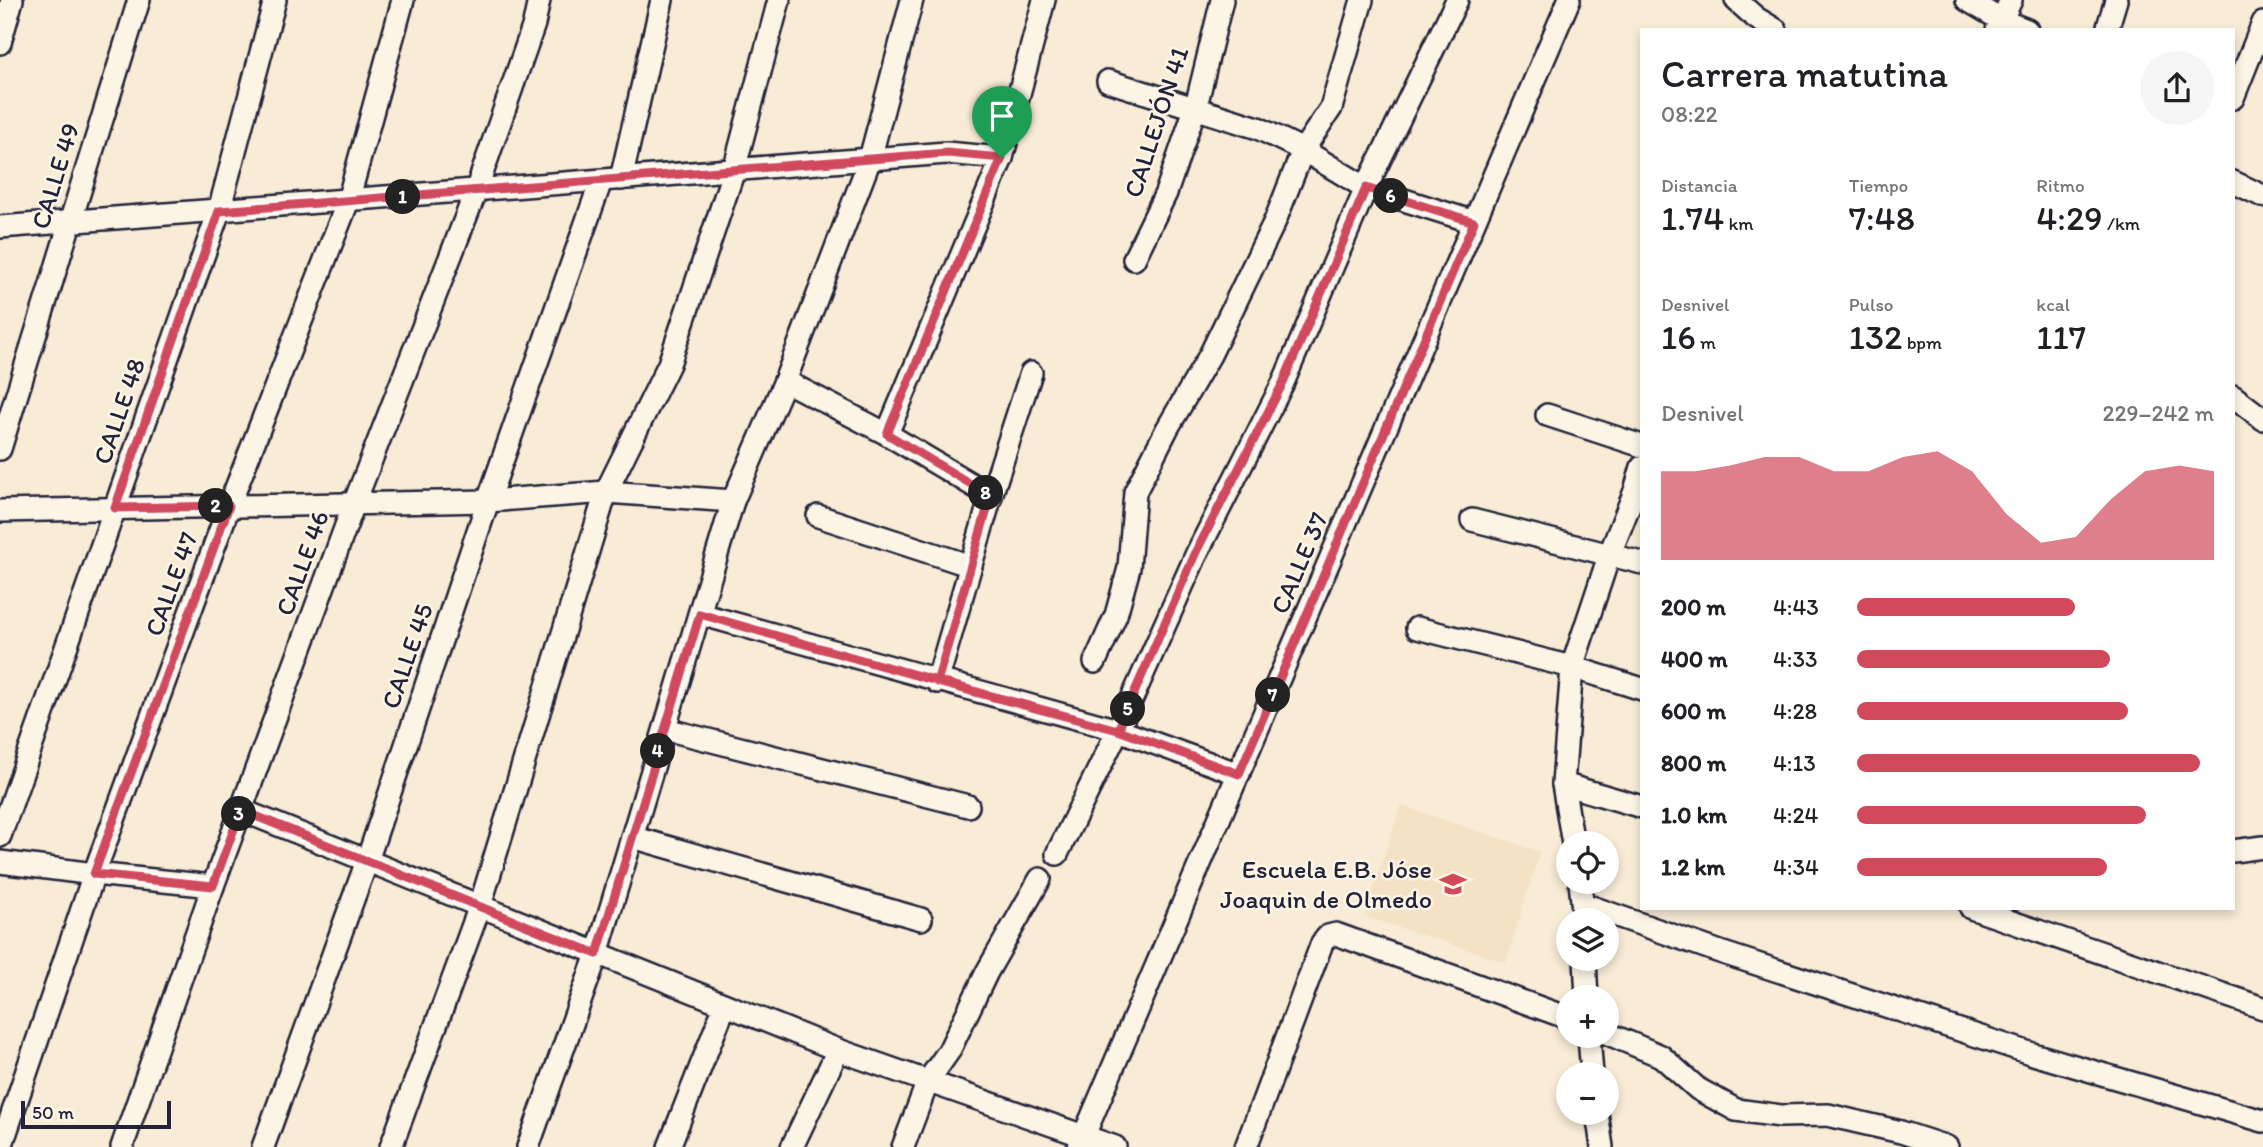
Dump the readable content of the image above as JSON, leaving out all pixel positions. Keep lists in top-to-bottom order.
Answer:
{
  "streets": {
    "street": [
      "CALLEJÓN 41",
      "CALLE 49",
      "CALLE 48",
      "CALLE 46",
      "CALLE 37",
      "CALLE 47",
      "CALLE 45"
    ]
  },
  "places": {
    "school or university": ["Escuela E.B. Jóse Joaquin de Olmedo"]
  },
  "scale_bar": "50 m",
  "page": {
    "heading": ["Carrera matutina", "08:22"],
    "stats": [
      ["Distancia", "1.74 km"],
      ["Tiempo", "7:48"],
      ["Ritmo", "4:29 /km"],
      ["Desnivel", "16 m"],
      ["Pulso", "132 bpm"],
      ["kcal", "117"]
    ],
    "pins": [
      "6",
      "1",
      "8",
      "2",
      "7",
      "5",
      "4",
      "3"
    ],
    "chart": ["Desnivel", "229–242 m"],
    "list": [
      {
        "name": "200 m",
        "note": "4:43"
      },
      {
        "name": "400 m",
        "note": "4:33"
      },
      {
        "name": "600 m",
        "note": "4:28"
      },
      {
        "name": "800 m",
        "note": "4:13"
      },
      {
        "name": "1.0 km",
        "note": "4:24"
      },
      {
        "name": "1.2 km",
        "note": "4:34"
      }
    ],
    "map_buttons": ["+", "−"],
    "scale": "50 m"
  }
}
